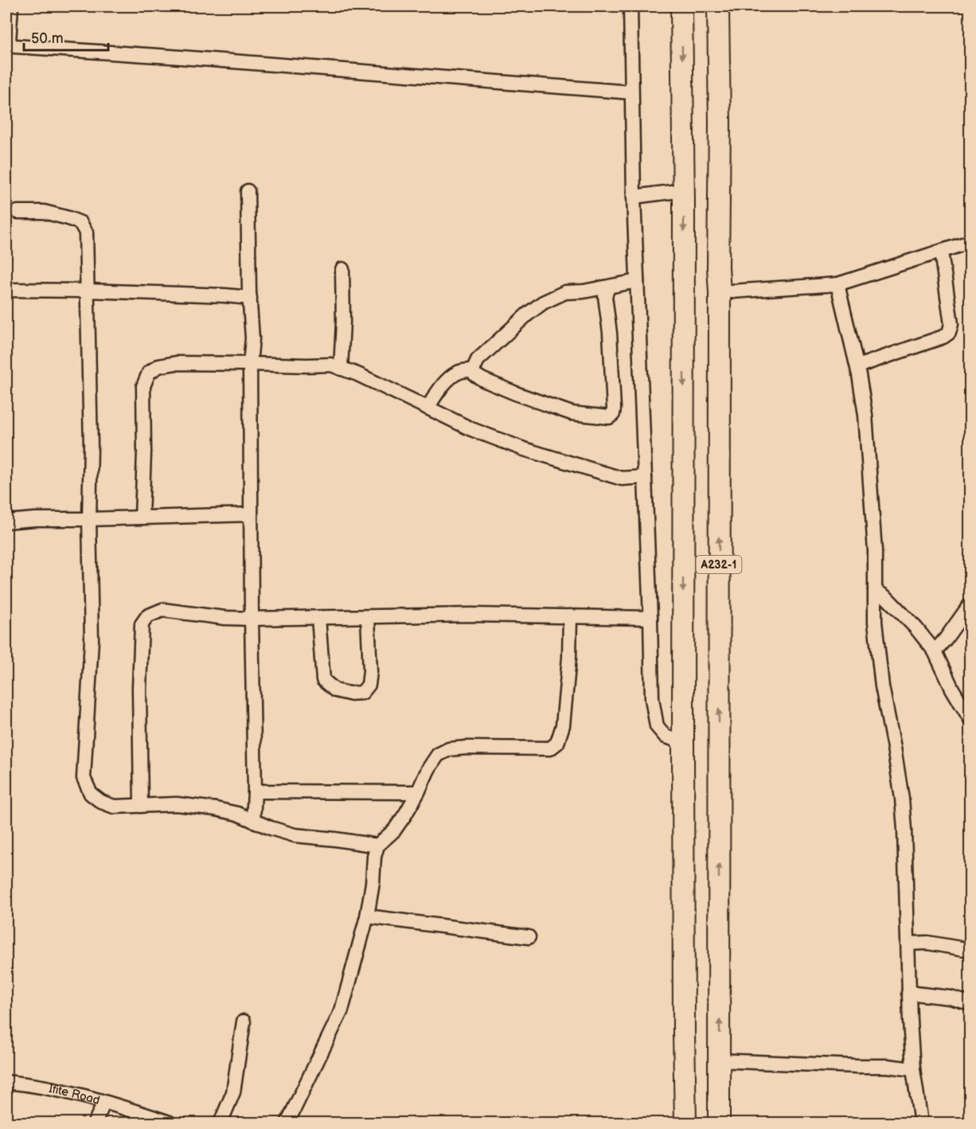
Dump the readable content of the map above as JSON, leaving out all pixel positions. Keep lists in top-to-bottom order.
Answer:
{
  "streets": {
    "highway": ["A232-1"],
    "street": ["Ifite Road"]
  },
  "scale_bar": "50 m"
}
